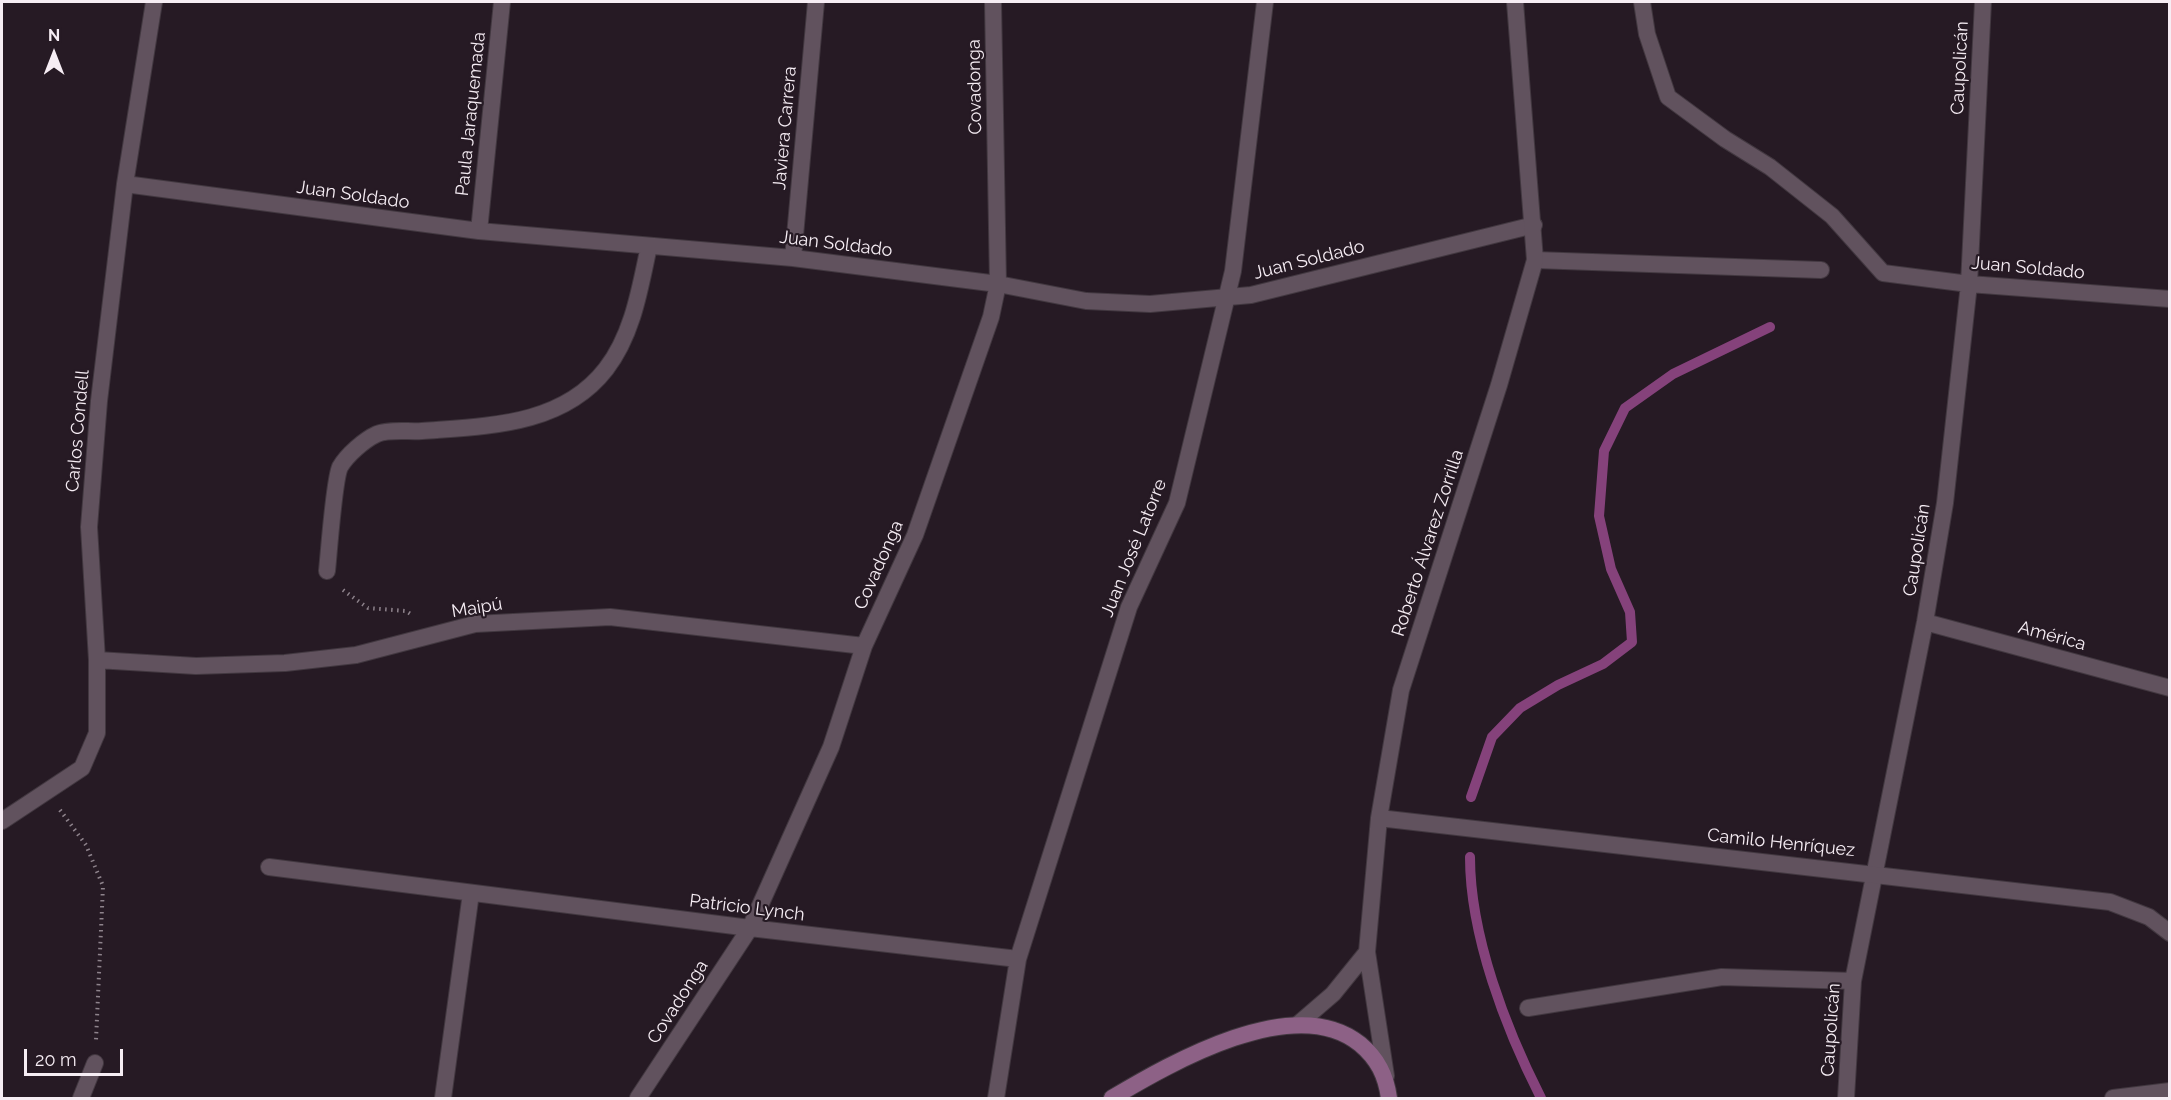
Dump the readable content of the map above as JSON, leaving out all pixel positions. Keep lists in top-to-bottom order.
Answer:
{
  "streets": {
    "main road": ["Roberto Álvarez Zorrilla"],
    "street": [
      "Caupolicán",
      "Covadonga",
      "Paula Jaraquemada",
      "Javiera Carrera",
      "Juan Soldado",
      "Carlos Condell",
      "Juan José Latorre",
      "Maipú",
      "América",
      "Camilo Henríquez",
      "Patricio Lynch"
    ]
  },
  "crossings": [
    ["Caupolicán", "Juan Soldado"],
    ["Caupolicán", "América"],
    ["Caupolicán", "Camilo Henríquez"],
    ["Covadonga", "Juan Soldado"],
    ["Covadonga", "Maipú"],
    ["Covadonga", "Patricio Lynch"],
    ["Paula Jaraquemada", "Juan Soldado"],
    ["Javiera Carrera", "Juan Soldado"],
    ["Juan Soldado", "Carlos Condell"],
    ["Juan Soldado", "Roberto Álvarez Zorrilla"],
    ["Juan Soldado", "Juan José Latorre"],
    ["Carlos Condell", "Maipú"],
    ["Roberto Álvarez Zorrilla", "Camilo Henríquez"],
    ["Juan José Latorre", "Patricio Lynch"]
  ],
  "scale_bar": "20 m",
  "north": "top"
}
